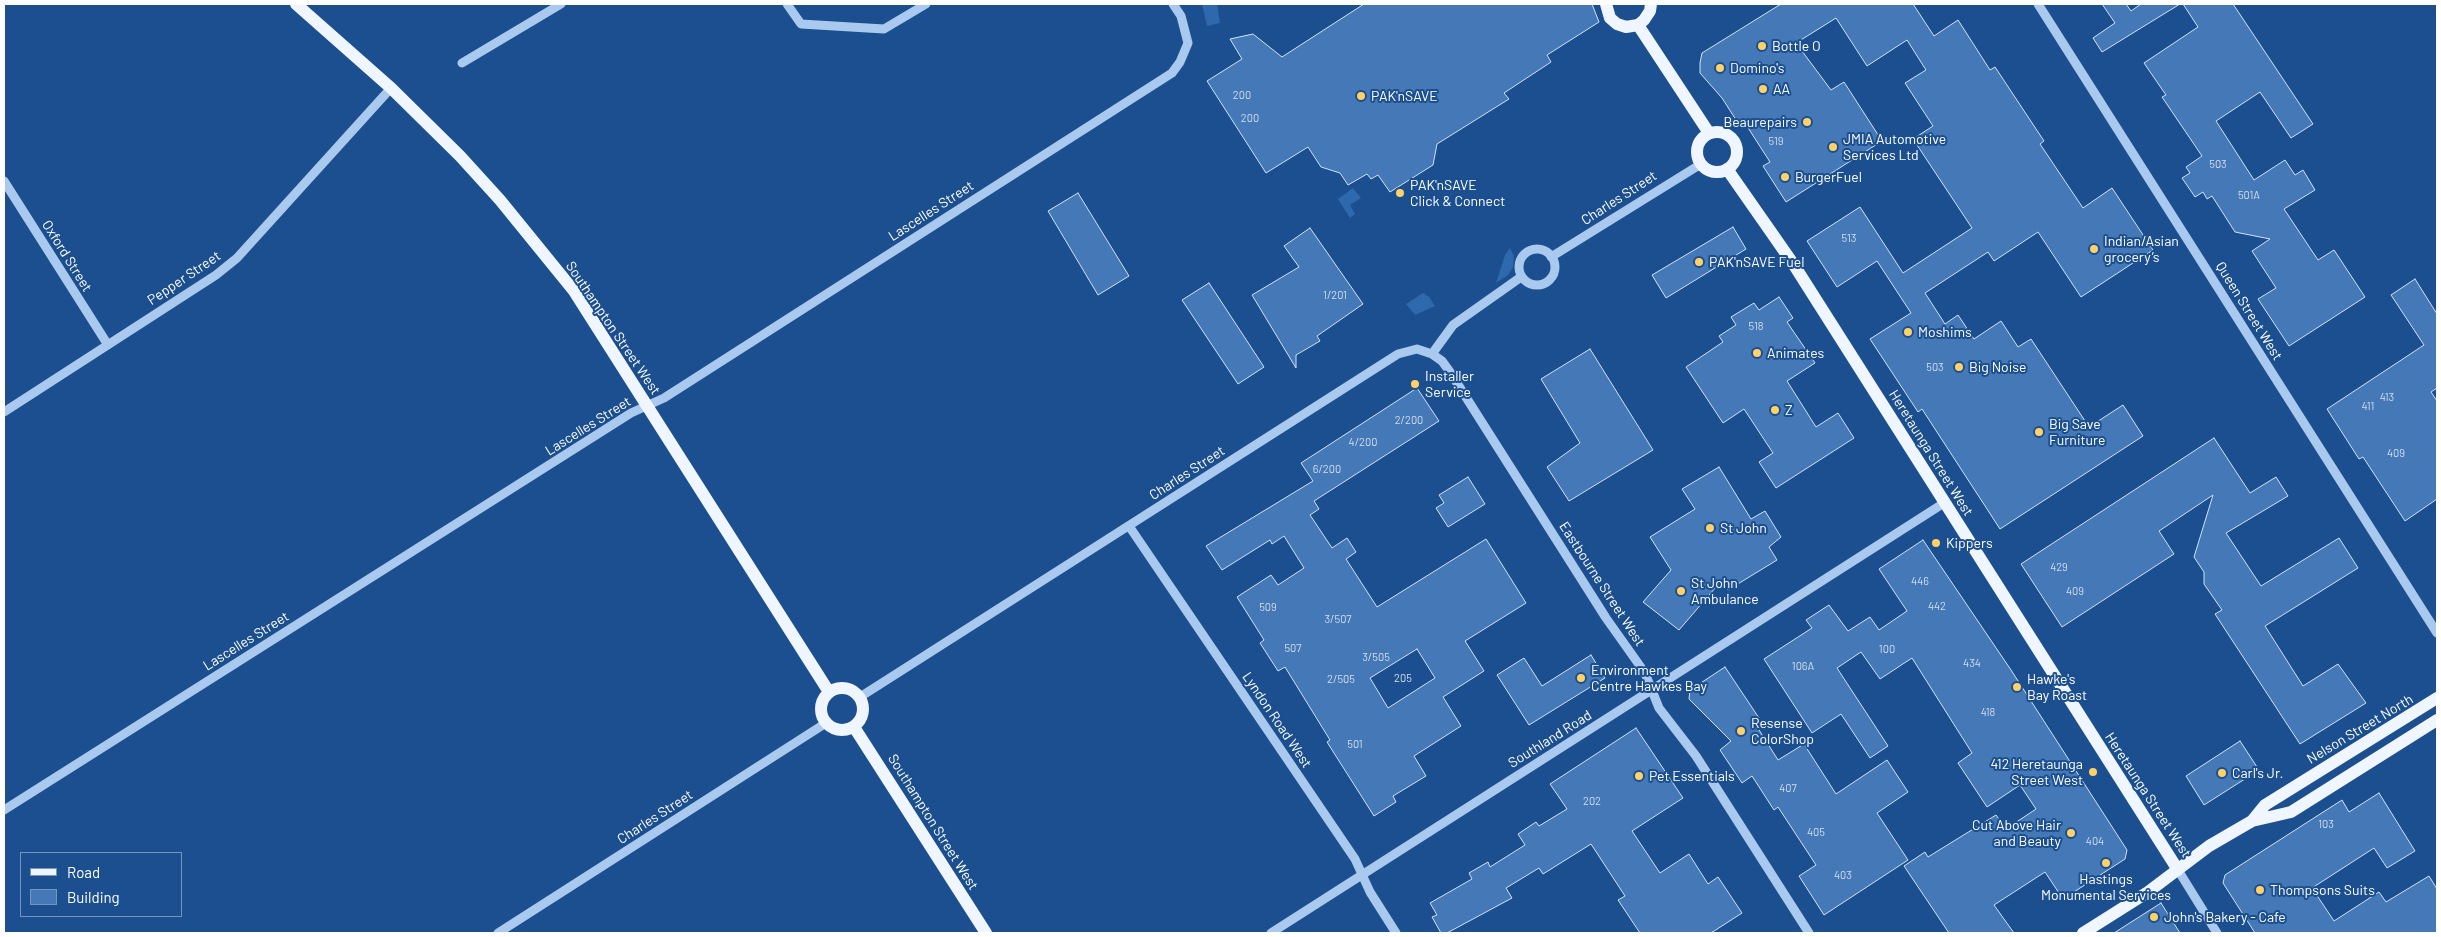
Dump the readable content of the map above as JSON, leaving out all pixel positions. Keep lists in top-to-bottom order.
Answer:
{
  "streets": {
    "main road": ["Southampton Street West", "Heretaunga Street West", "Nelson Street North"],
    "street": [
      "Charles Street",
      "Lascelles Street",
      "Oxford Street",
      "Pepper Street",
      "Queen Street West",
      "Eastbourne Street West",
      "Lyndon Road West",
      "Southland Road"
    ]
  },
  "crossings": [
    ["Charles Street", "Southampton Street West"],
    ["Charles Street", "Heretaunga Street West"],
    ["Charles Street", "Eastbourne Street West"],
    ["Charles Street", "Lyndon Road West"],
    ["Lascelles Street", "Southampton Street West"],
    ["Oxford Street", "Pepper Street"],
    ["Pepper Street", "Southampton Street West"],
    ["Heretaunga Street West", "Nelson Street North"],
    ["Heretaunga Street West", "Southland Road"],
    ["Eastbourne Street West", "Southland Road"],
    ["Lyndon Road West", "Southland Road"]
  ],
  "places": [
    "Bottle O",
    "Domino's",
    "AA",
    "PAK'nSAVE",
    "Beaurepairs",
    "JMIA Automotive Services Ltd",
    "BurgerFuel",
    "PAK'nSAVE Click & Connect",
    "Indian/Asian grocery’s",
    "PAK'nSAVE Fuel",
    "Moshims",
    "Animates",
    "Big Noise",
    "Installer Service",
    "Z",
    "Big Save Furniture",
    "St John",
    "Kippers",
    "St John Ambulance",
    "Environment Centre Hawkes Bay",
    "Hawke's Bay Roast",
    "Resense ColorShop",
    "412 Heretaunga Street West",
    "Carl's Jr.",
    "Pet Essentials",
    "Cut Above Hair and Beauty",
    "Hastings Monumental Services",
    "Thompsons Suits",
    "John's Bakery - Cafe"
  ],
  "house_numbers": [
    "200",
    "200",
    "519",
    "503",
    "501A",
    "513",
    "1/201",
    "518",
    "503",
    "413",
    "411",
    "2/200",
    "4/200",
    "409",
    "6/200",
    "429",
    "446",
    "409",
    "442",
    "509",
    "3/507",
    "507",
    "100",
    "3/505",
    "434",
    "106A",
    "205",
    "2/505",
    "418",
    "501",
    "407",
    "202",
    "103",
    "405",
    "404",
    "403"
  ],
  "legend": ["Road", "Building"]
}
